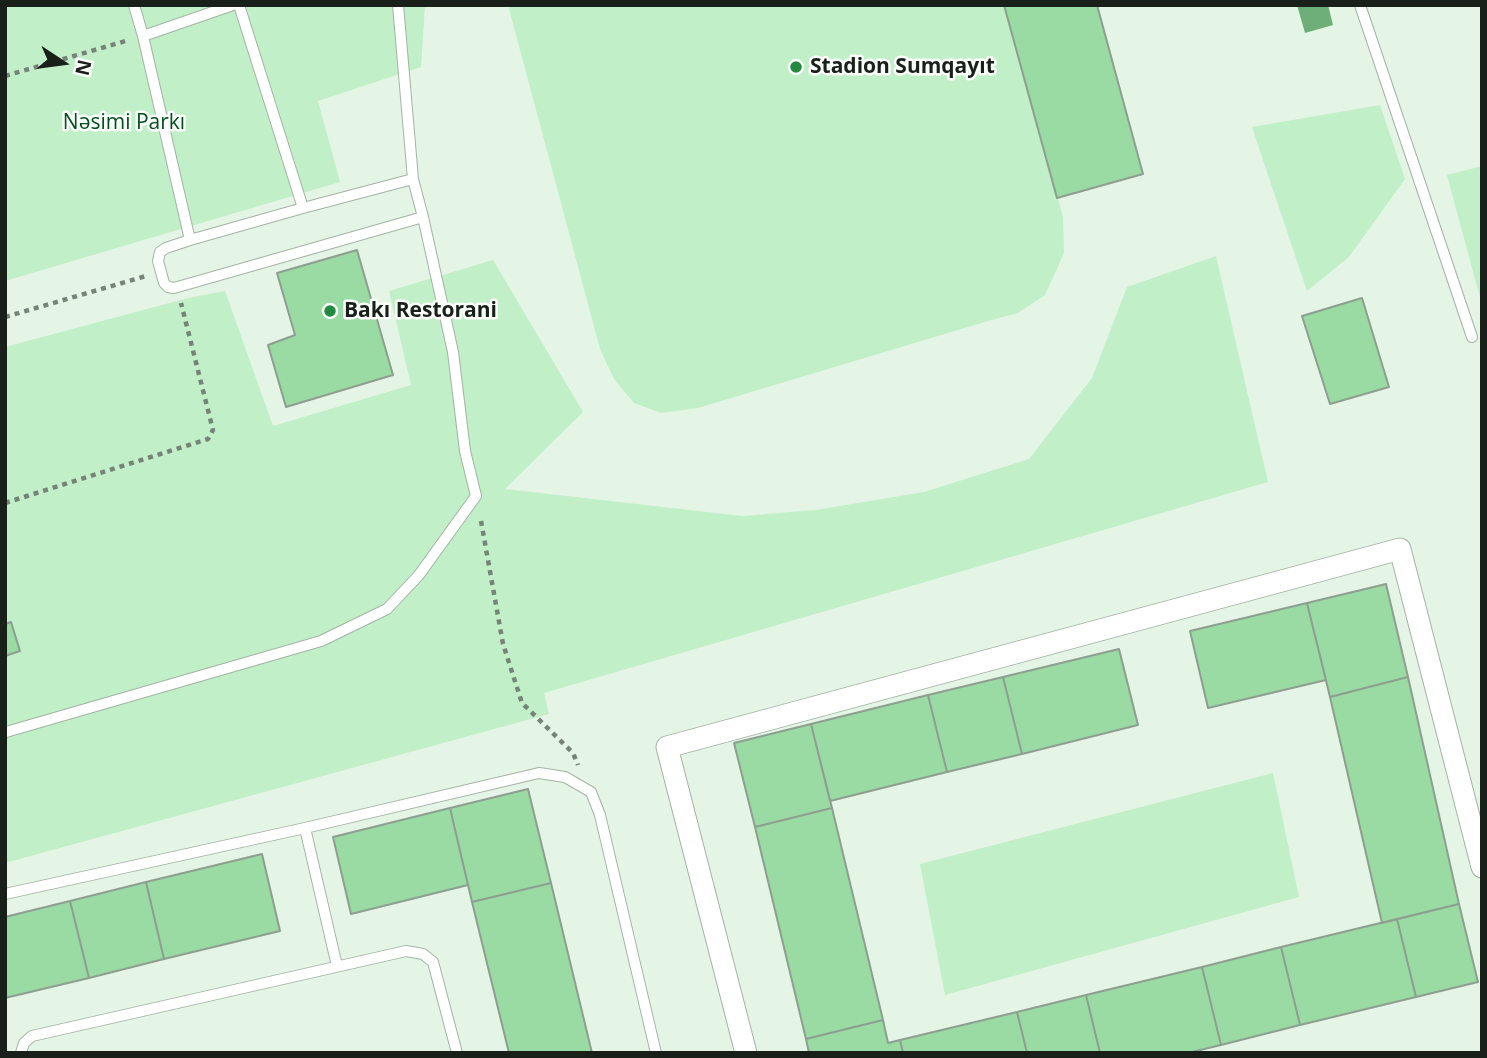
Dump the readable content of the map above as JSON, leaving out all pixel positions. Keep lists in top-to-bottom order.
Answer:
{
  "parks": ["Nəsimi Parkı"],
  "places": ["Stadion Sumqayıt", "Bakı Restorani"],
  "north": "right"
}
